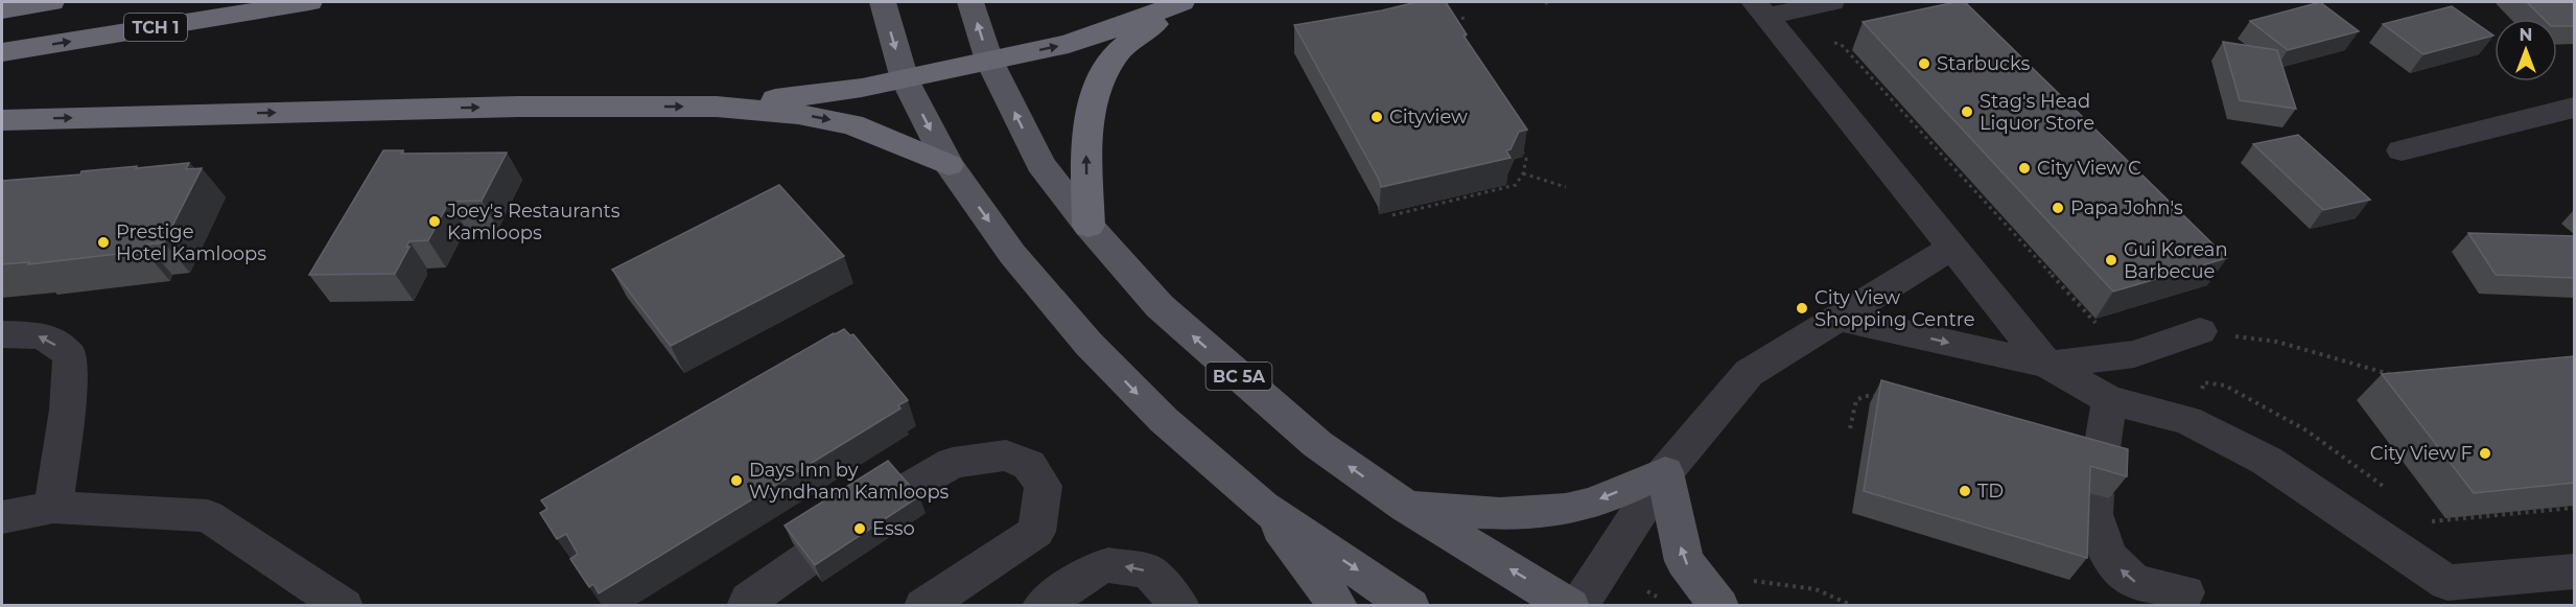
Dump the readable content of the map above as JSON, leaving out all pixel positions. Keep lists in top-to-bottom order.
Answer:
{
  "streets": {
    "highway": ["TCH 1"],
    "main road": ["BC 5A"]
  },
  "places": [
    "Starbucks",
    "Stag's Head Liquor Store",
    "Cityview",
    "City View C",
    "Papa John's",
    "Joey's Restaurants Kamloops",
    "Prestige Hotel Kamloops",
    "Gui Korean Barbecue",
    "City View Shopping Centre",
    "City View F",
    "Days Inn by Wyndham Kamloops",
    "TD",
    "Esso"
  ],
  "north": "top"
}
